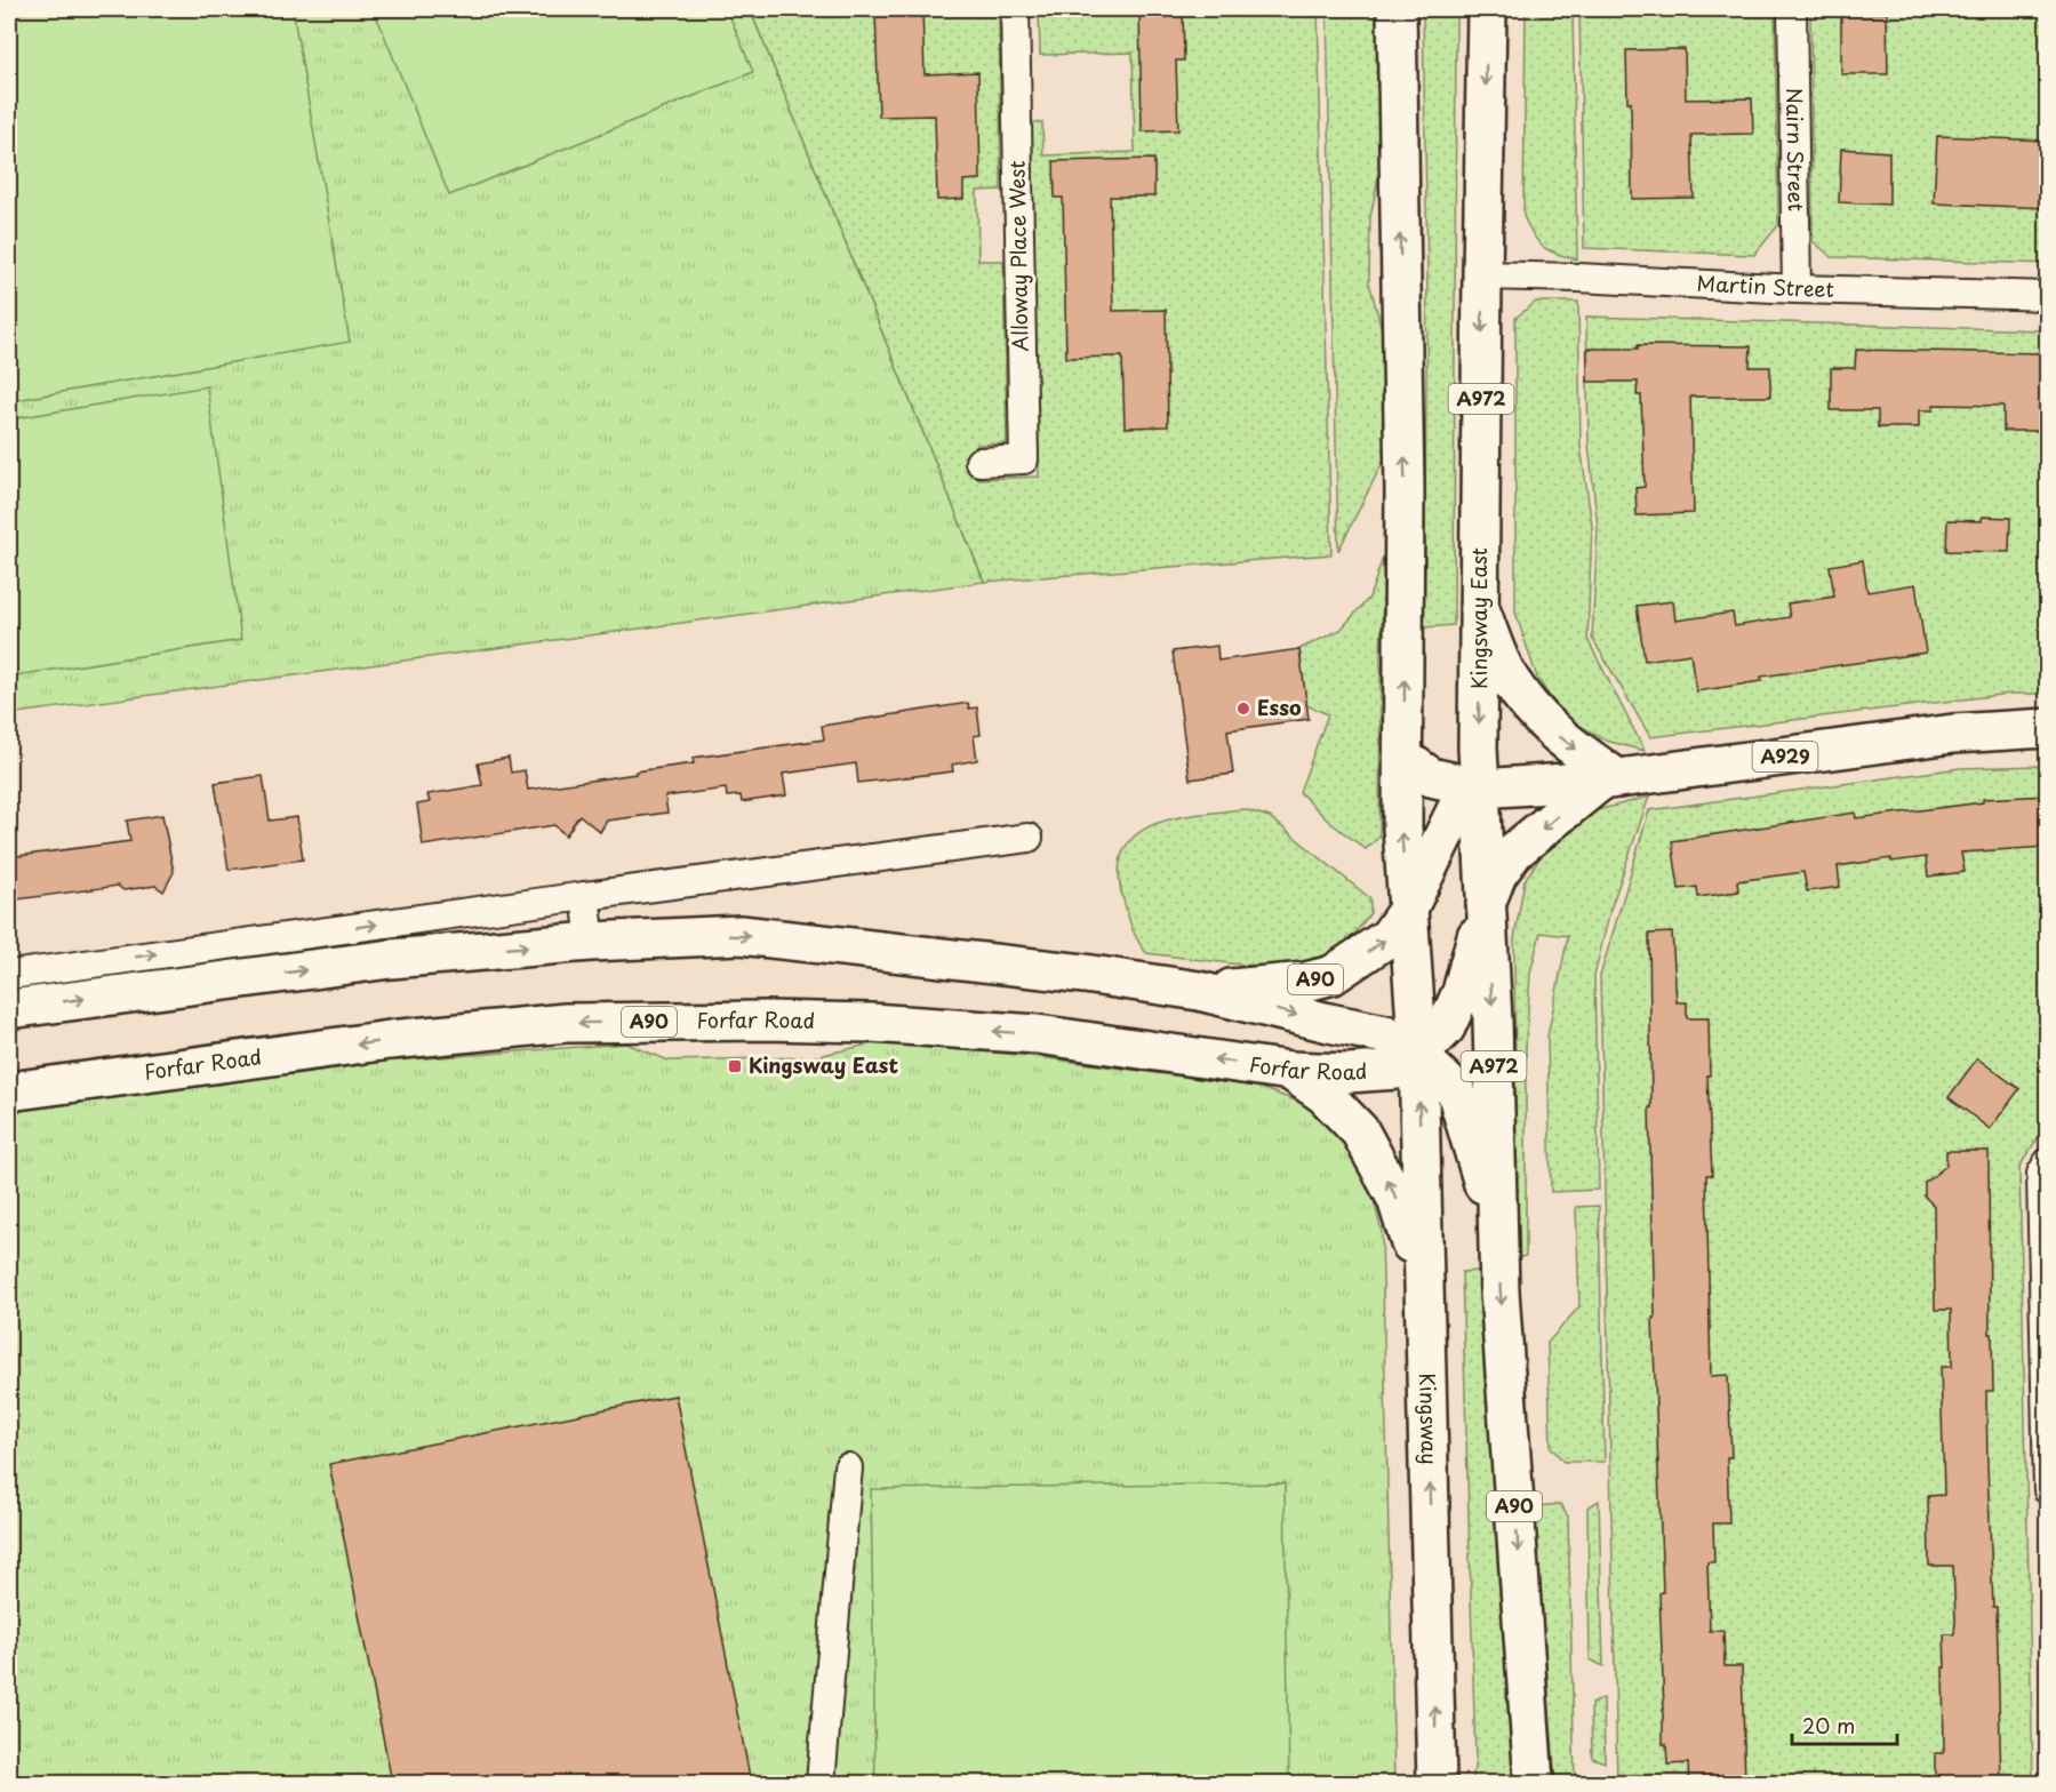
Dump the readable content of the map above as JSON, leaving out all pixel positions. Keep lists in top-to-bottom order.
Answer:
{
  "streets": {
    "main road": [
      "A972",
      "Kingsway East",
      "A929",
      "A90",
      "Forfar Road",
      "Kingsway"
    ],
    "street": ["Nairn Street", "Alloway Place West", "Martin Street"]
  },
  "crossings": [
    ["Nairn Street", "Martin Street"],
    ["Martin Street", "Kingsway East"],
    ["Kingsway East", "A929"],
    ["Kingsway East", "A90"],
    ["Kingsway East", "Forfar Road"],
    ["A90", "Forfar Road"],
    ["A90", "Kingsway"],
    ["Forfar Road", "Kingsway"]
  ],
  "places": {
    "other": ["Esso"],
    "transit": ["Kingsway East"]
  },
  "scale_bar": "20 m"
}
